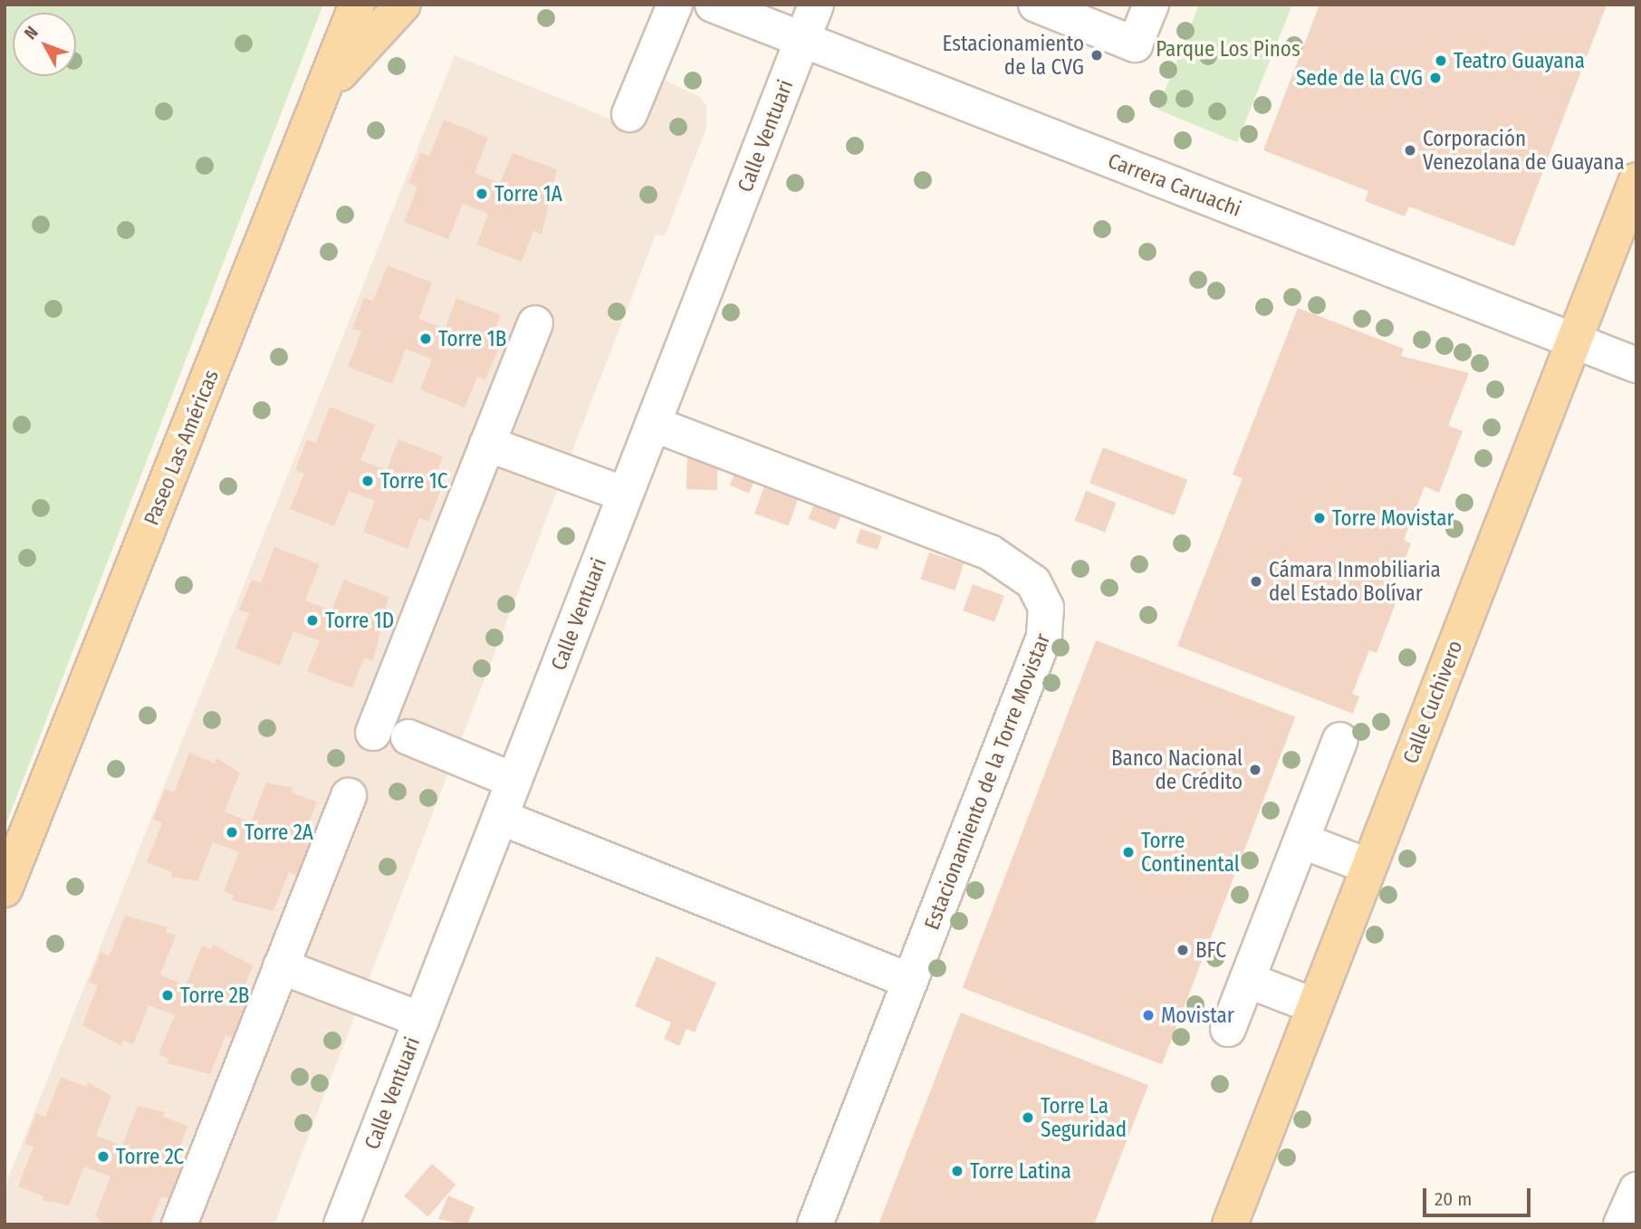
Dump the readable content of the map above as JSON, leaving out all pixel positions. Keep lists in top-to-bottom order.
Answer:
{
  "streets": {
    "main road": ["Paseo Las Américas", "Calle Cuchivero"],
    "street": ["Calle Ventuari", "Carrera Caruachi", "Estacionamiento de la Torre Movistar"]
  },
  "crossings": [
    ["Calle Ventuari", "Carrera Caruachi"],
    ["Calle Ventuari", "Estacionamiento de la Torre Movistar"],
    ["Carrera Caruachi", "Calle Cuchivero"]
  ],
  "parks": ["Parque Los Pinos"],
  "places": [
    "Estacionamiento de la CVG",
    "Teatro Guayana",
    "Sede de la CVG",
    "Corporación Venezolana de Guayana",
    "Torre 1A",
    "Torre 1B",
    "Torre 1C",
    "Torre Movistar",
    "Cámara Inmobiliaria del Estado Bolívar",
    "Torre 1D",
    "Banco Nacional de Crédito",
    "Torre 2A",
    "Torre Continental",
    "BFC",
    "Torre 2B",
    "Movistar",
    "Torre La Seguridad",
    "Torre 2C",
    "Torre Latina"
  ],
  "scale_bar": "20 m",
  "north": "top left"
}
